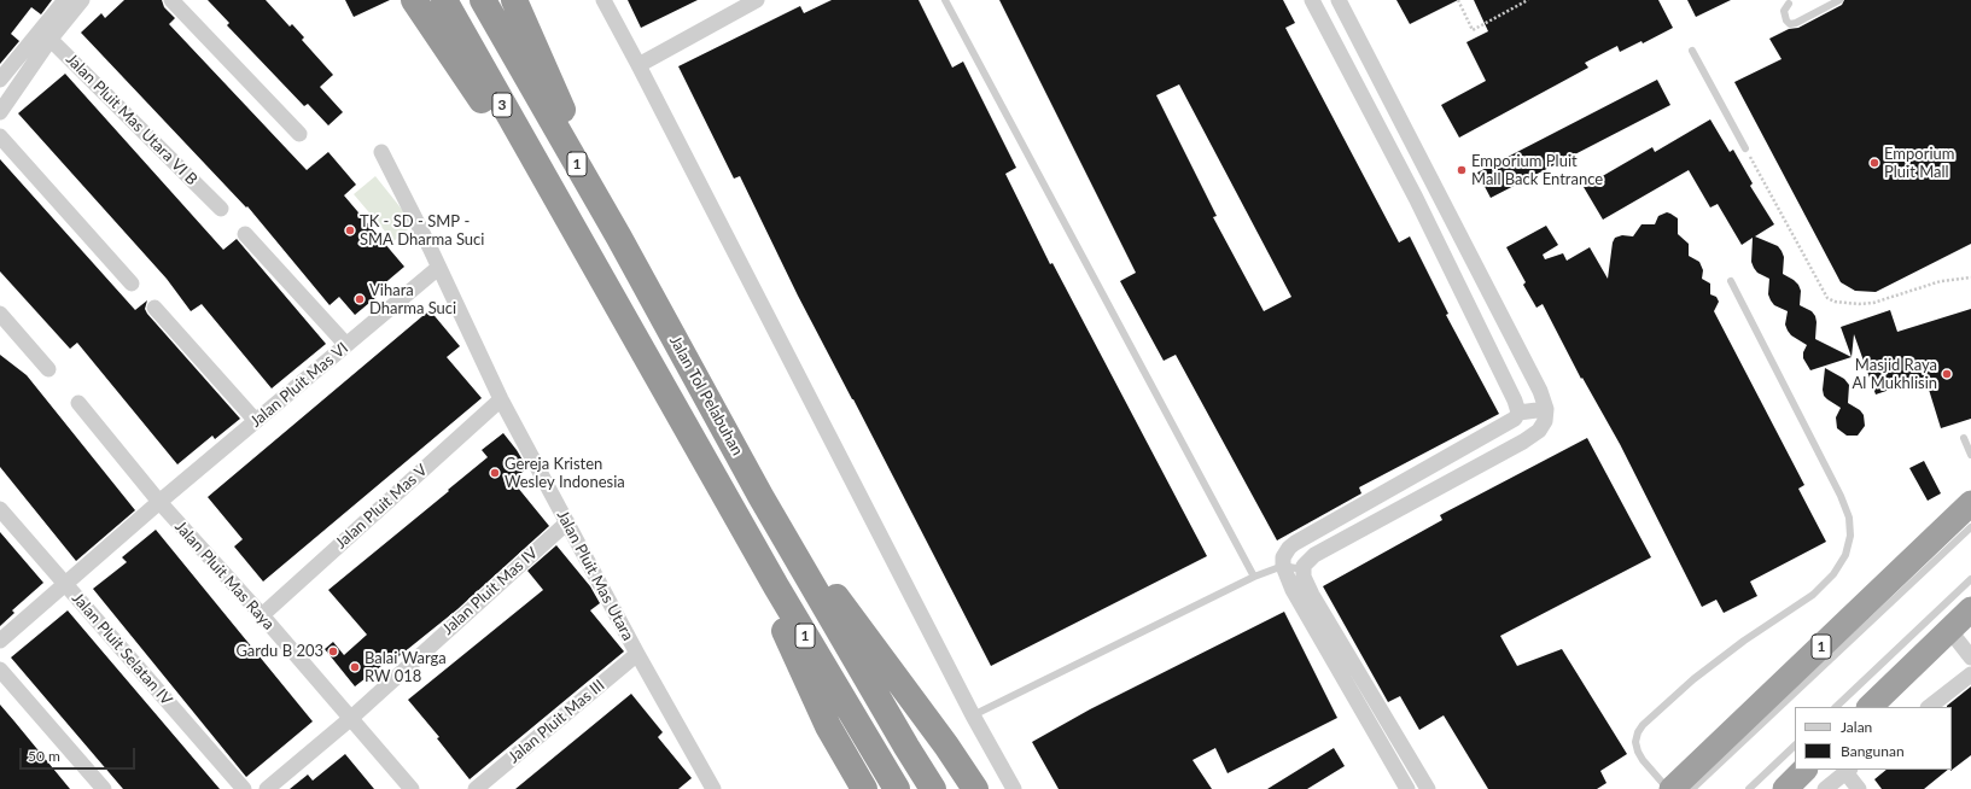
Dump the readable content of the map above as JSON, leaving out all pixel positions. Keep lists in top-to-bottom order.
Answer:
{
  "streets": {
    "highway": ["3", "1", "Jalan Tol Pelabuhan"],
    "street": [
      "Jalan Pluit Mas Utara VI B",
      "Jalan Pluit Mas VI",
      "Jalan Pluit Mas V",
      "Jalan Pluit Mas Raya",
      "Jalan Pluit Mas Utara",
      "Jalan Pluit Mas IV",
      "Jalan Pluit Selatan IV",
      "Jalan Pluit Mas III"
    ]
  },
  "crossings": [
    ["3", "Jalan Tol Pelabuhan"],
    ["Jalan Pluit Mas VI", "Jalan Pluit Mas Raya"],
    ["Jalan Pluit Mas VI", "Jalan Pluit Mas Utara"],
    ["Jalan Pluit Mas VI", "Jalan Pluit Selatan IV"],
    ["Jalan Pluit Mas V", "Jalan Pluit Mas Raya"],
    ["Jalan Pluit Mas V", "Jalan Pluit Mas Utara"],
    ["Jalan Pluit Mas Raya", "Jalan Pluit Mas IV"],
    ["Jalan Pluit Mas Utara", "Jalan Pluit Mas IV"],
    ["Jalan Pluit Mas Utara", "Jalan Pluit Mas III"]
  ],
  "places": [
    "Emporium Pluit Mall",
    "Emporium Pluit Mall Back Entrance",
    "TK - SD - SMP - SMA Dharma Suci",
    "Vihara Dharma Suci",
    "Masjid Raya Al Mukhlisin",
    "Gereja Kristen Wesley Indonesia",
    "Gardu B 203",
    "Balai Warga RW 018"
  ],
  "legend": ["Jalan", "Bangunan"],
  "scale_bar": "50 m"
}
